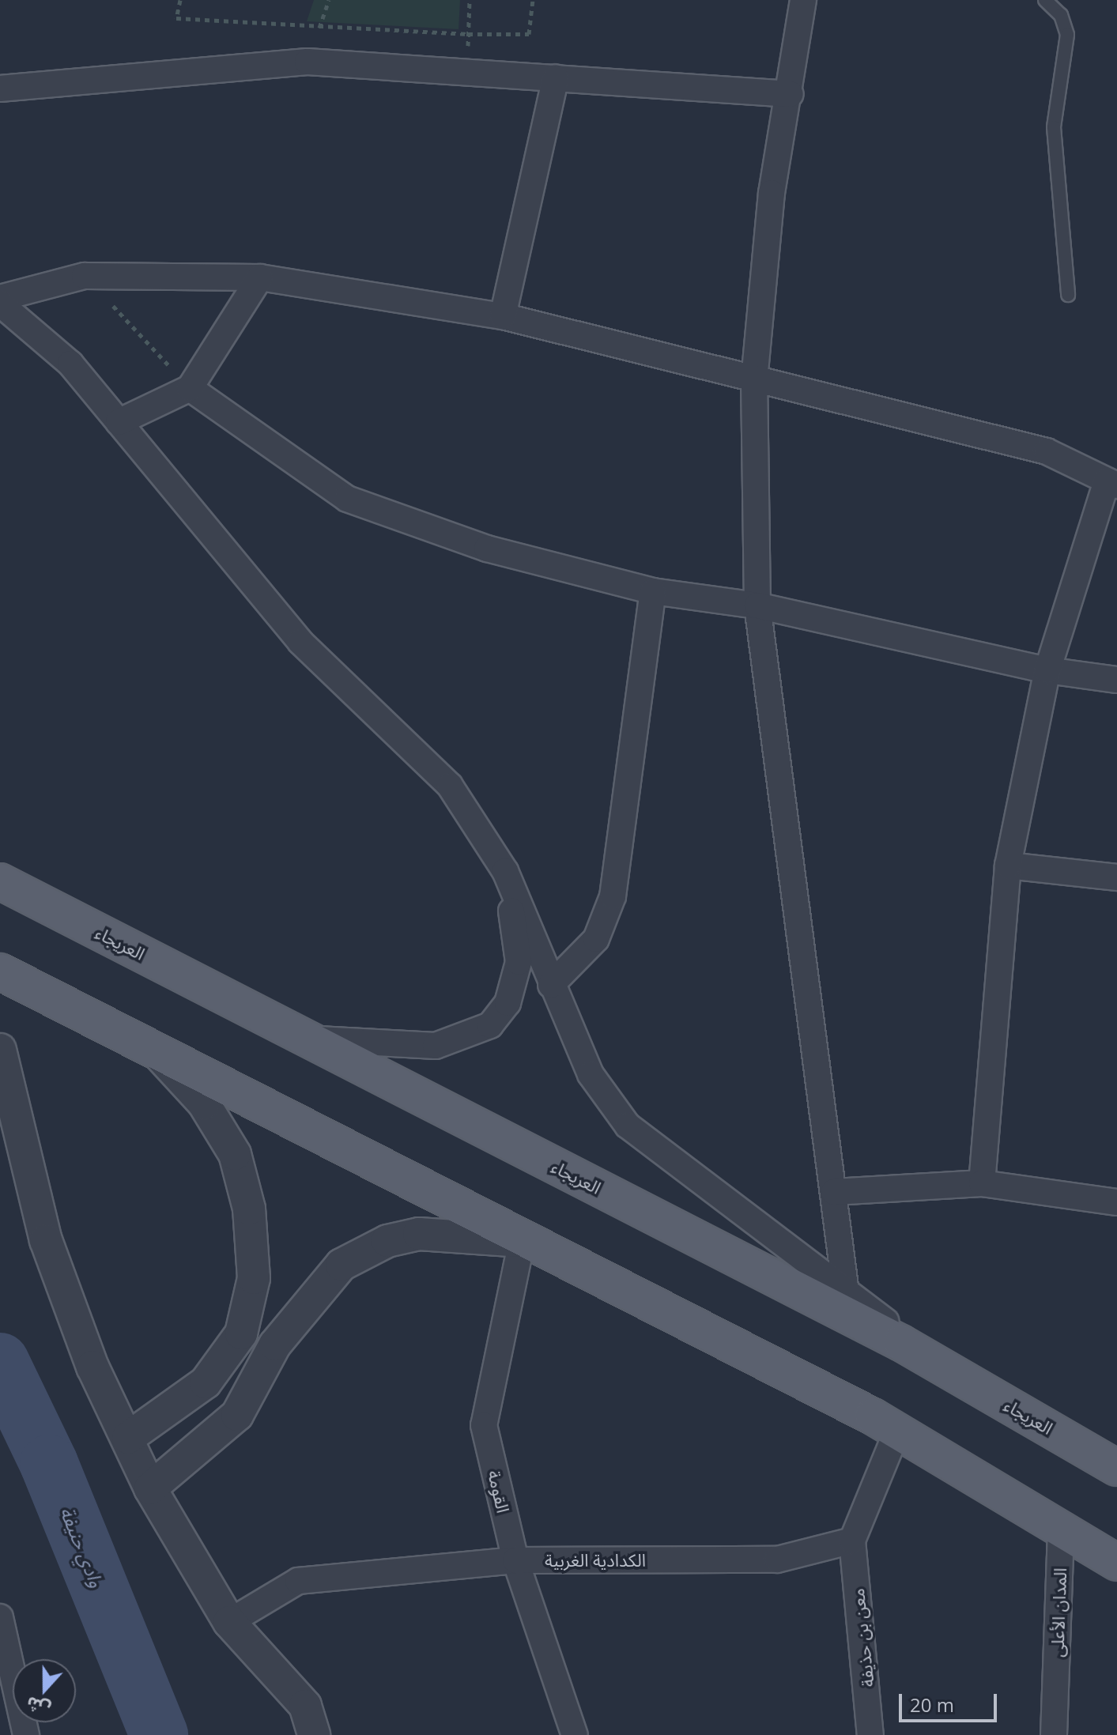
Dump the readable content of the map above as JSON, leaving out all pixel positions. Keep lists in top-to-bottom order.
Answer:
{
  "streets": {
    "main road": ["العريجاء"],
    "street": [
      "القومة",
      "الكدادية الغربية",
      "المدان الأعلى",
      "معن بن حذيفة"
    ]
  },
  "crossings": [
    ["القومة", "الكدادية الغربية"],
    ["الكدادية الغربية", "معن بن حذيفة"]
  ],
  "water": ["وادي حنيفة"],
  "scale_bar": "20 m",
  "north": "bottom"
}
